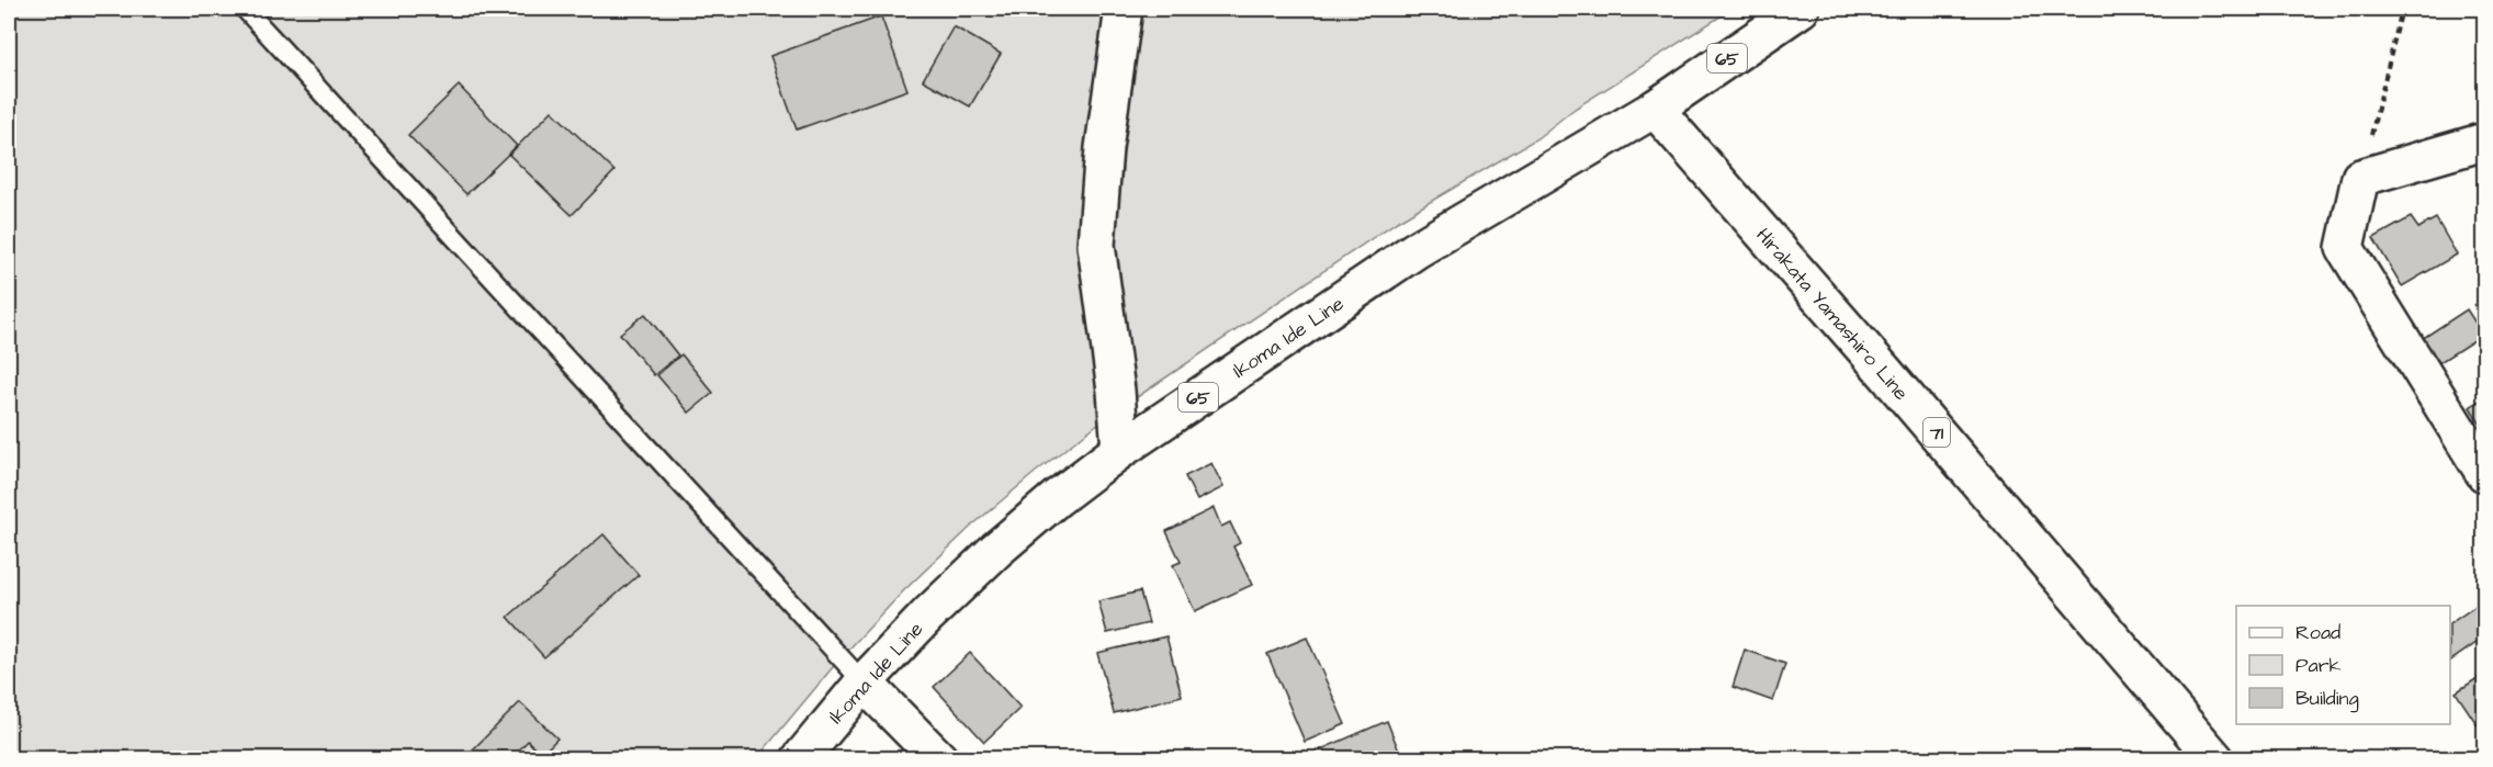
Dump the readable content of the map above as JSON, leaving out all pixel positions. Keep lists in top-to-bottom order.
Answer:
{
  "streets": {
    "main road": [
      "65",
      "Hirakata Yamashiro Line",
      "Ikoma Ide Line",
      "71"
    ]
  },
  "crossings": [
    ["Hirakata Yamashiro Line", "Ikoma Ide Line"]
  ],
  "legend": ["Road", "Park", "Building"]
}
